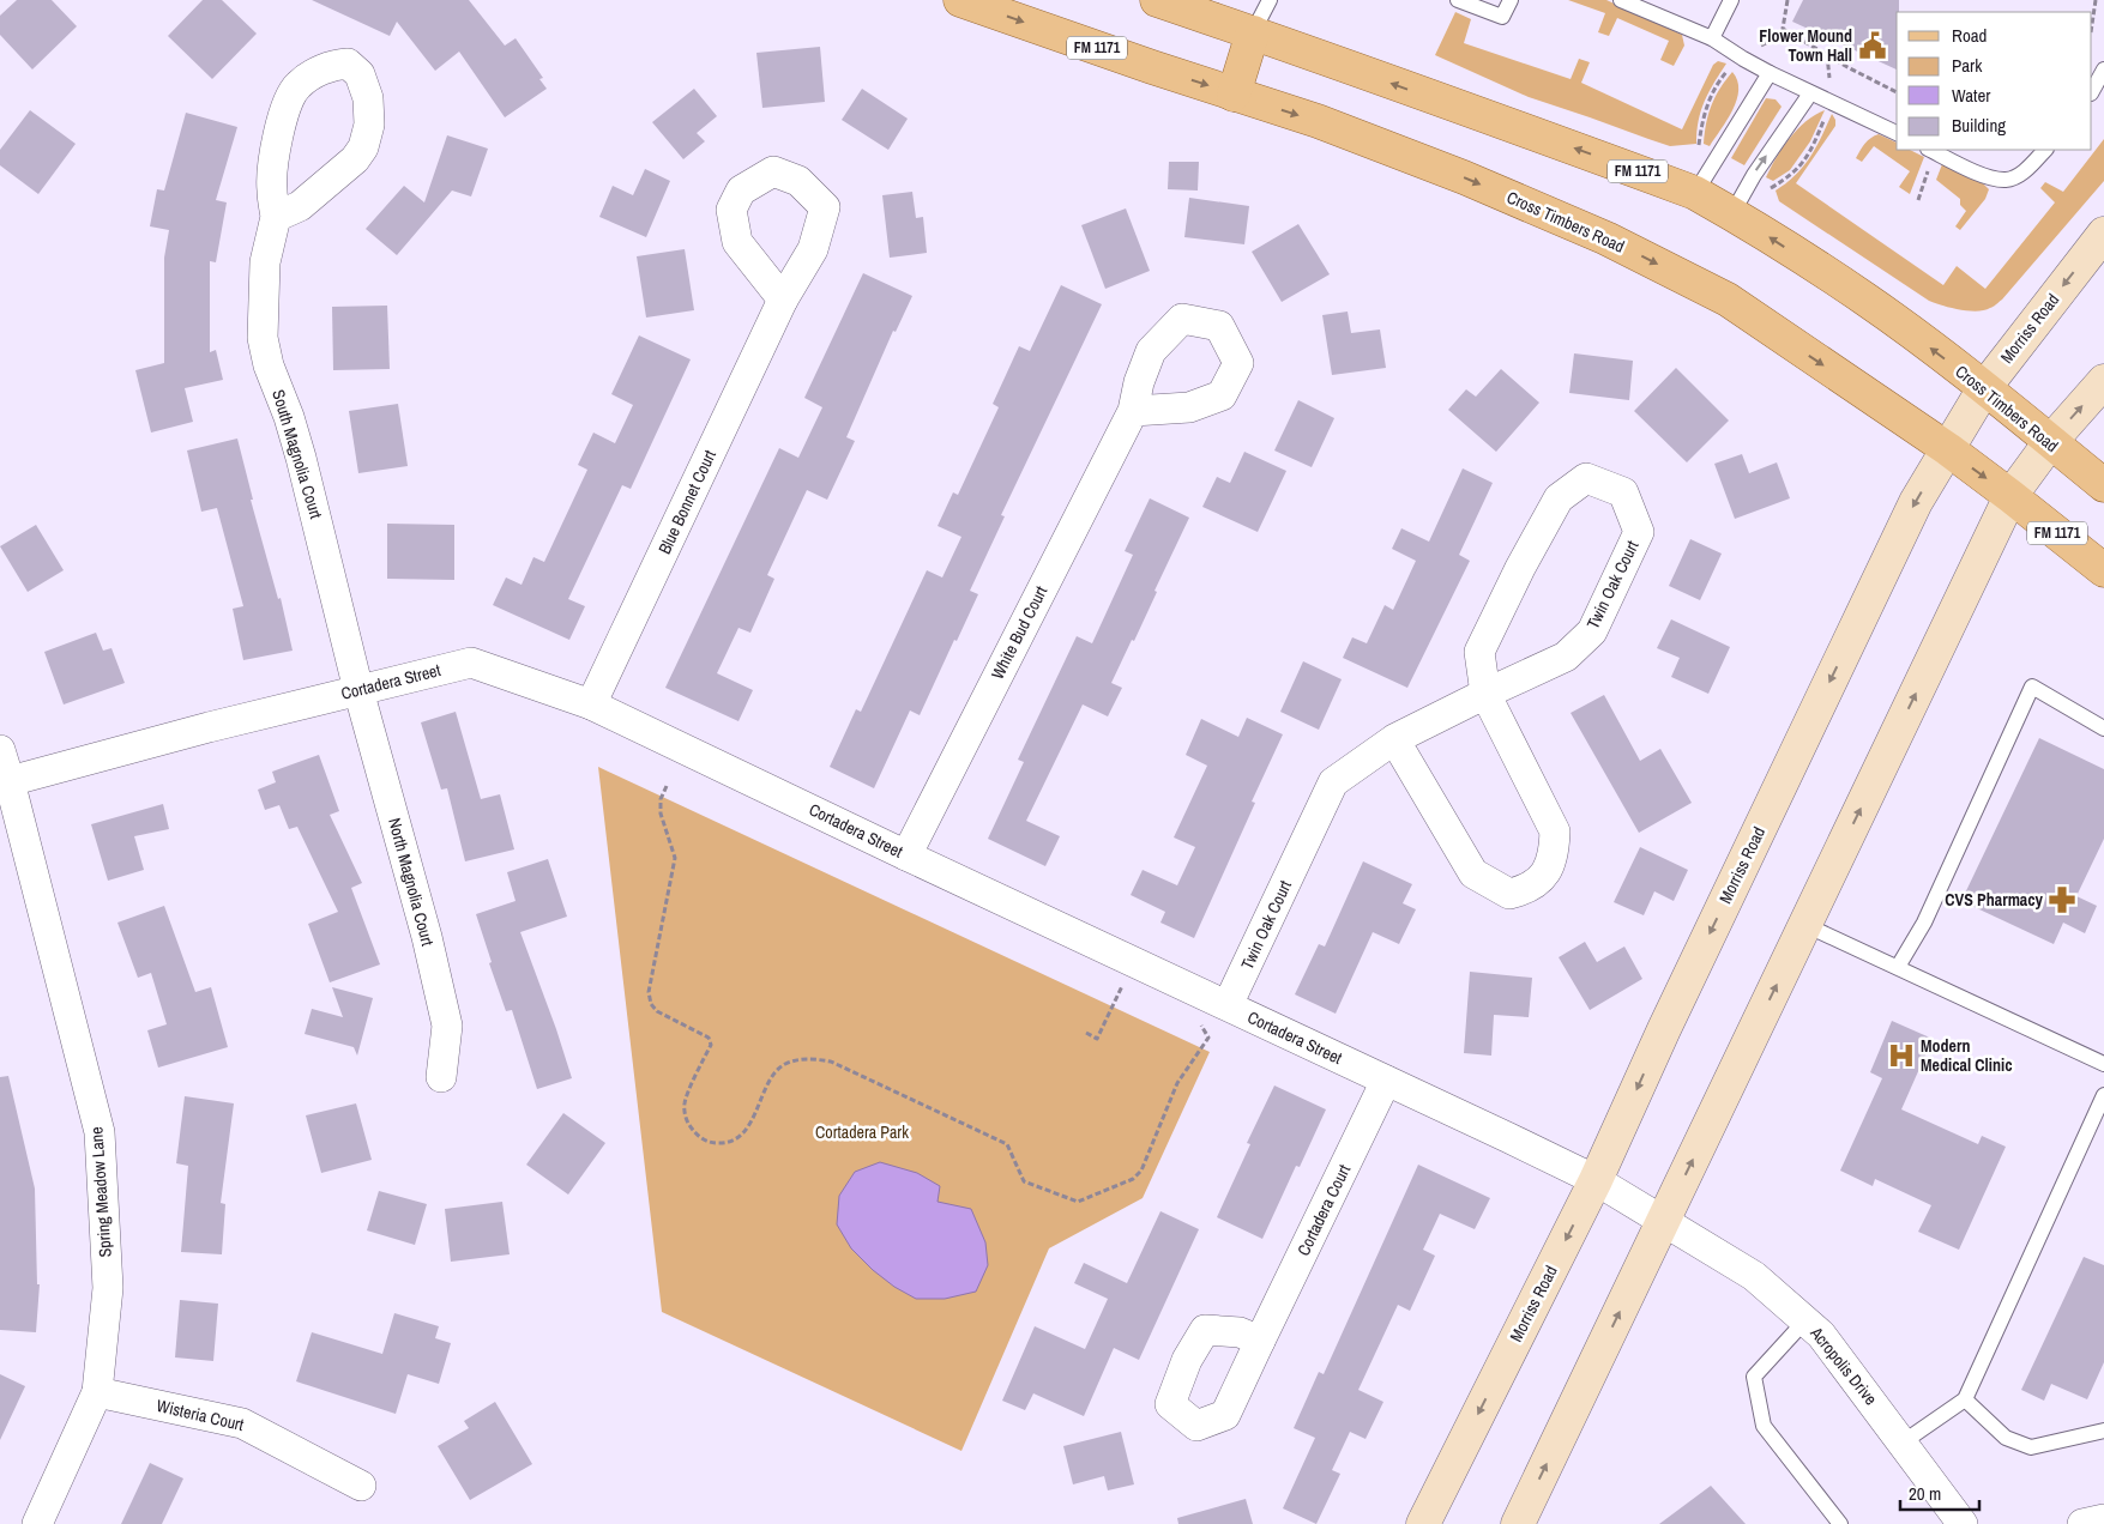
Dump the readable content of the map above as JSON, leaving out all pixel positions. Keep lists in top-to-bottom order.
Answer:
{
  "streets": {
    "main road": ["FM 1171", "Cross Timbers Road", "Morriss Road"],
    "street": [
      "South Magnolia Court",
      "Blue Bonnet Court",
      "Twin Oak Court",
      "White Bud Court",
      "Cortadera Street",
      "North Magnolia Court",
      "Spring Meadow Lane",
      "Cortadera Court",
      "Acropolis Drive",
      "Wisteria Court"
    ]
  },
  "crossings": [
    ["Cross Timbers Road", "Morriss Road"],
    ["Morriss Road", "Cortadera Street"],
    ["South Magnolia Court", "Cortadera Street"],
    ["South Magnolia Court", "North Magnolia Court"],
    ["Blue Bonnet Court", "Cortadera Street"],
    ["Twin Oak Court", "Cortadera Street"],
    ["White Bud Court", "Cortadera Street"],
    ["Cortadera Street", "North Magnolia Court"],
    ["Cortadera Street", "Spring Meadow Lane"],
    ["Cortadera Street", "Cortadera Court"],
    ["Cortadera Street", "Acropolis Drive"],
    ["Spring Meadow Lane", "Wisteria Court"]
  ],
  "parks": ["Cortadera Park"],
  "places": {
    "public building": ["Flower Mound Town Hall"],
    "pharmacy": ["CVS Pharmacy"],
    "hospital": ["Modern Medical Clinic"]
  },
  "legend": [
    "Road",
    "Park",
    "Water",
    "Building"
  ],
  "scale_bar": "20 m"
}
